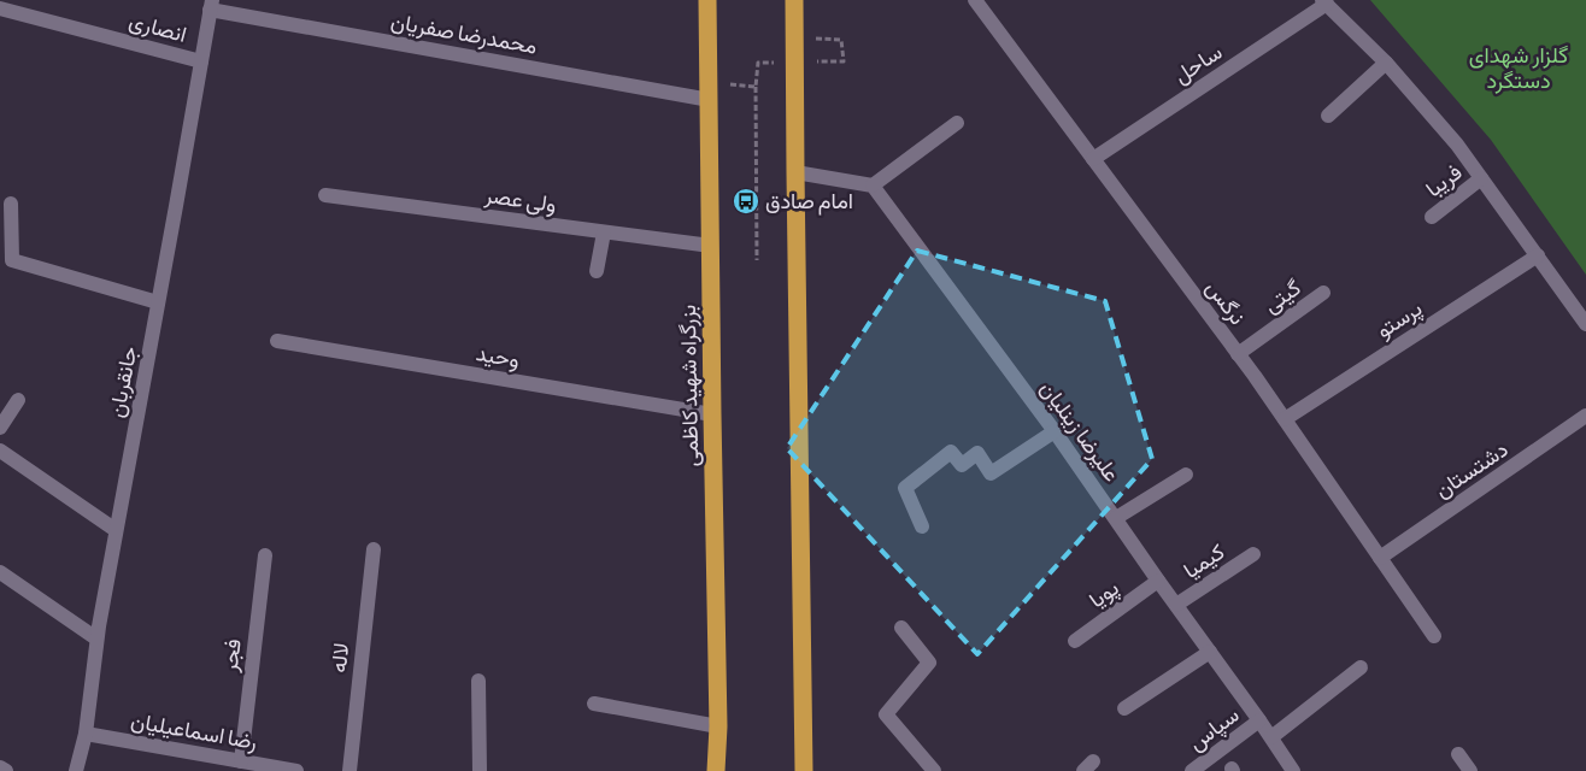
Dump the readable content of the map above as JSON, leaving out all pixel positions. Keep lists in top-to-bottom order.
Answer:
{
  "streets": {
    "highway": ["بزرگراه شهید کاظمی"],
    "street": [
      "انصاری",
      "محمدرضا صفریان",
      "ساحل",
      "فریبا",
      "ولی عصر",
      "گیتی",
      "نرگس",
      "پرستو",
      "وحید",
      "جانقربان",
      "علیرضا زینلیان",
      "دشتستان",
      "کیمیا",
      "پویا",
      "فجر",
      "لاله",
      "سپاس",
      "رضا اسماعیلیان"
    ]
  },
  "crossings": [
    ["انصاری", "جانقربان"],
    ["محمدرضا صفریان", "جانقربان"],
    ["محمدرضا صفریان", "بزرگراه شهید کاظمی"],
    ["ساحل", "نرگس"],
    ["ولی عصر", "بزرگراه شهید کاظمی"],
    ["گیتی", "نرگس"],
    ["نرگس", "پرستو"],
    ["نرگس", "دشتستان"],
    ["وحید", "بزرگراه شهید کاظمی"],
    ["جانقربان", "رضا اسماعیلیان"],
    ["علیرضا زینلیان", "کیمیا"],
    ["علیرضا زینلیان", "پویا"],
    ["علیرضا زینلیان", "سپاس"],
    ["فجر", "رضا اسماعیلیان"]
  ],
  "parks": ["گلزار شهدای دستگرد"],
  "places": {
    "bus stop": ["امام صادق"]
  }
}
